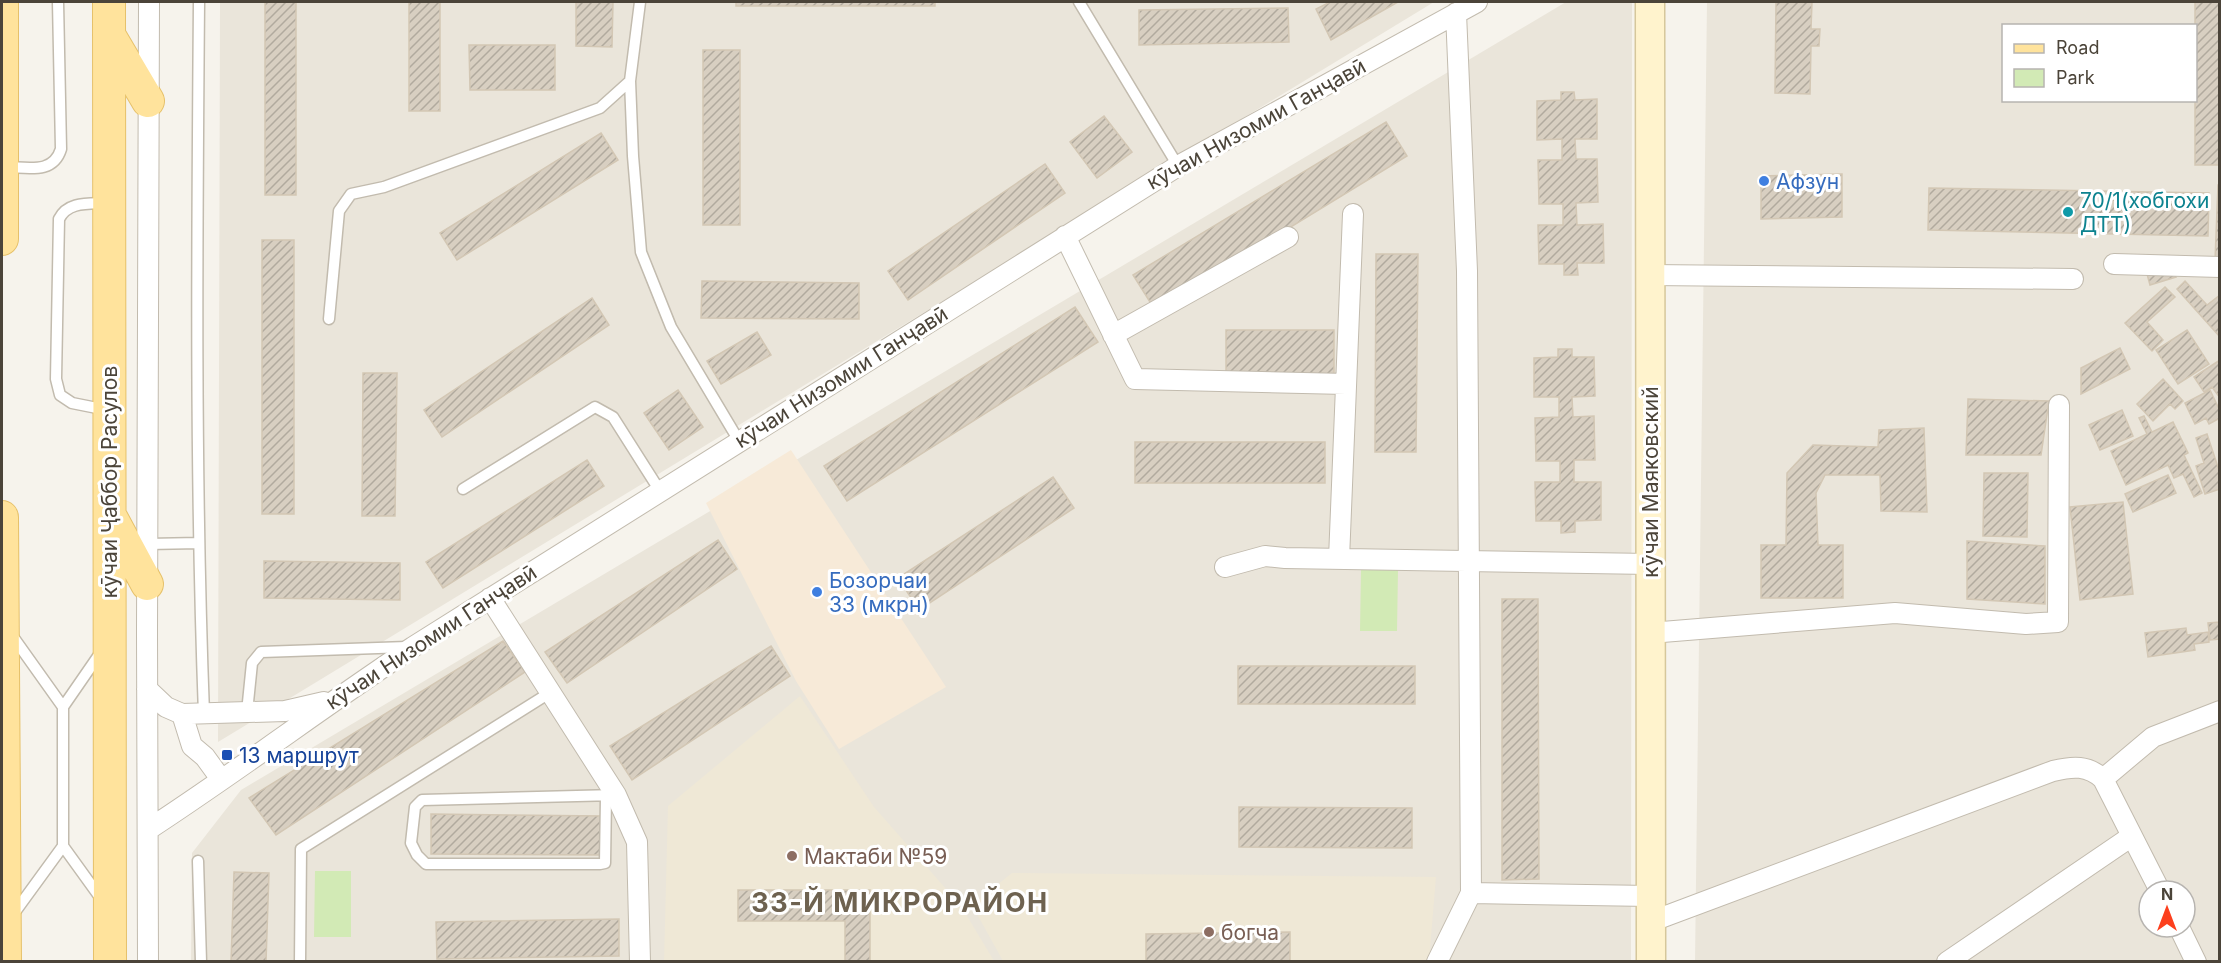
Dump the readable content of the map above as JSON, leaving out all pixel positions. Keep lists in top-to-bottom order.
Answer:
{
  "streets": {
    "main road": ["кӯчаи Ҷаббор Расулов"],
    "street": ["кӯчаи Низомии Ганҷавӣ", "кӯчаи Маяковский"]
  },
  "districts": ["33-Й МИКРОРАЙОН"],
  "places": {
    "other": [
      "Афзун",
      "70/1(хобгохи ДТТ)",
      "Бозорчаи 33 (мкрн)",
      "Мактаби №59",
      "богча"
    ],
    "transit": ["13 маршрут"]
  },
  "legend": ["Road", "Park"],
  "north": "top"
}
